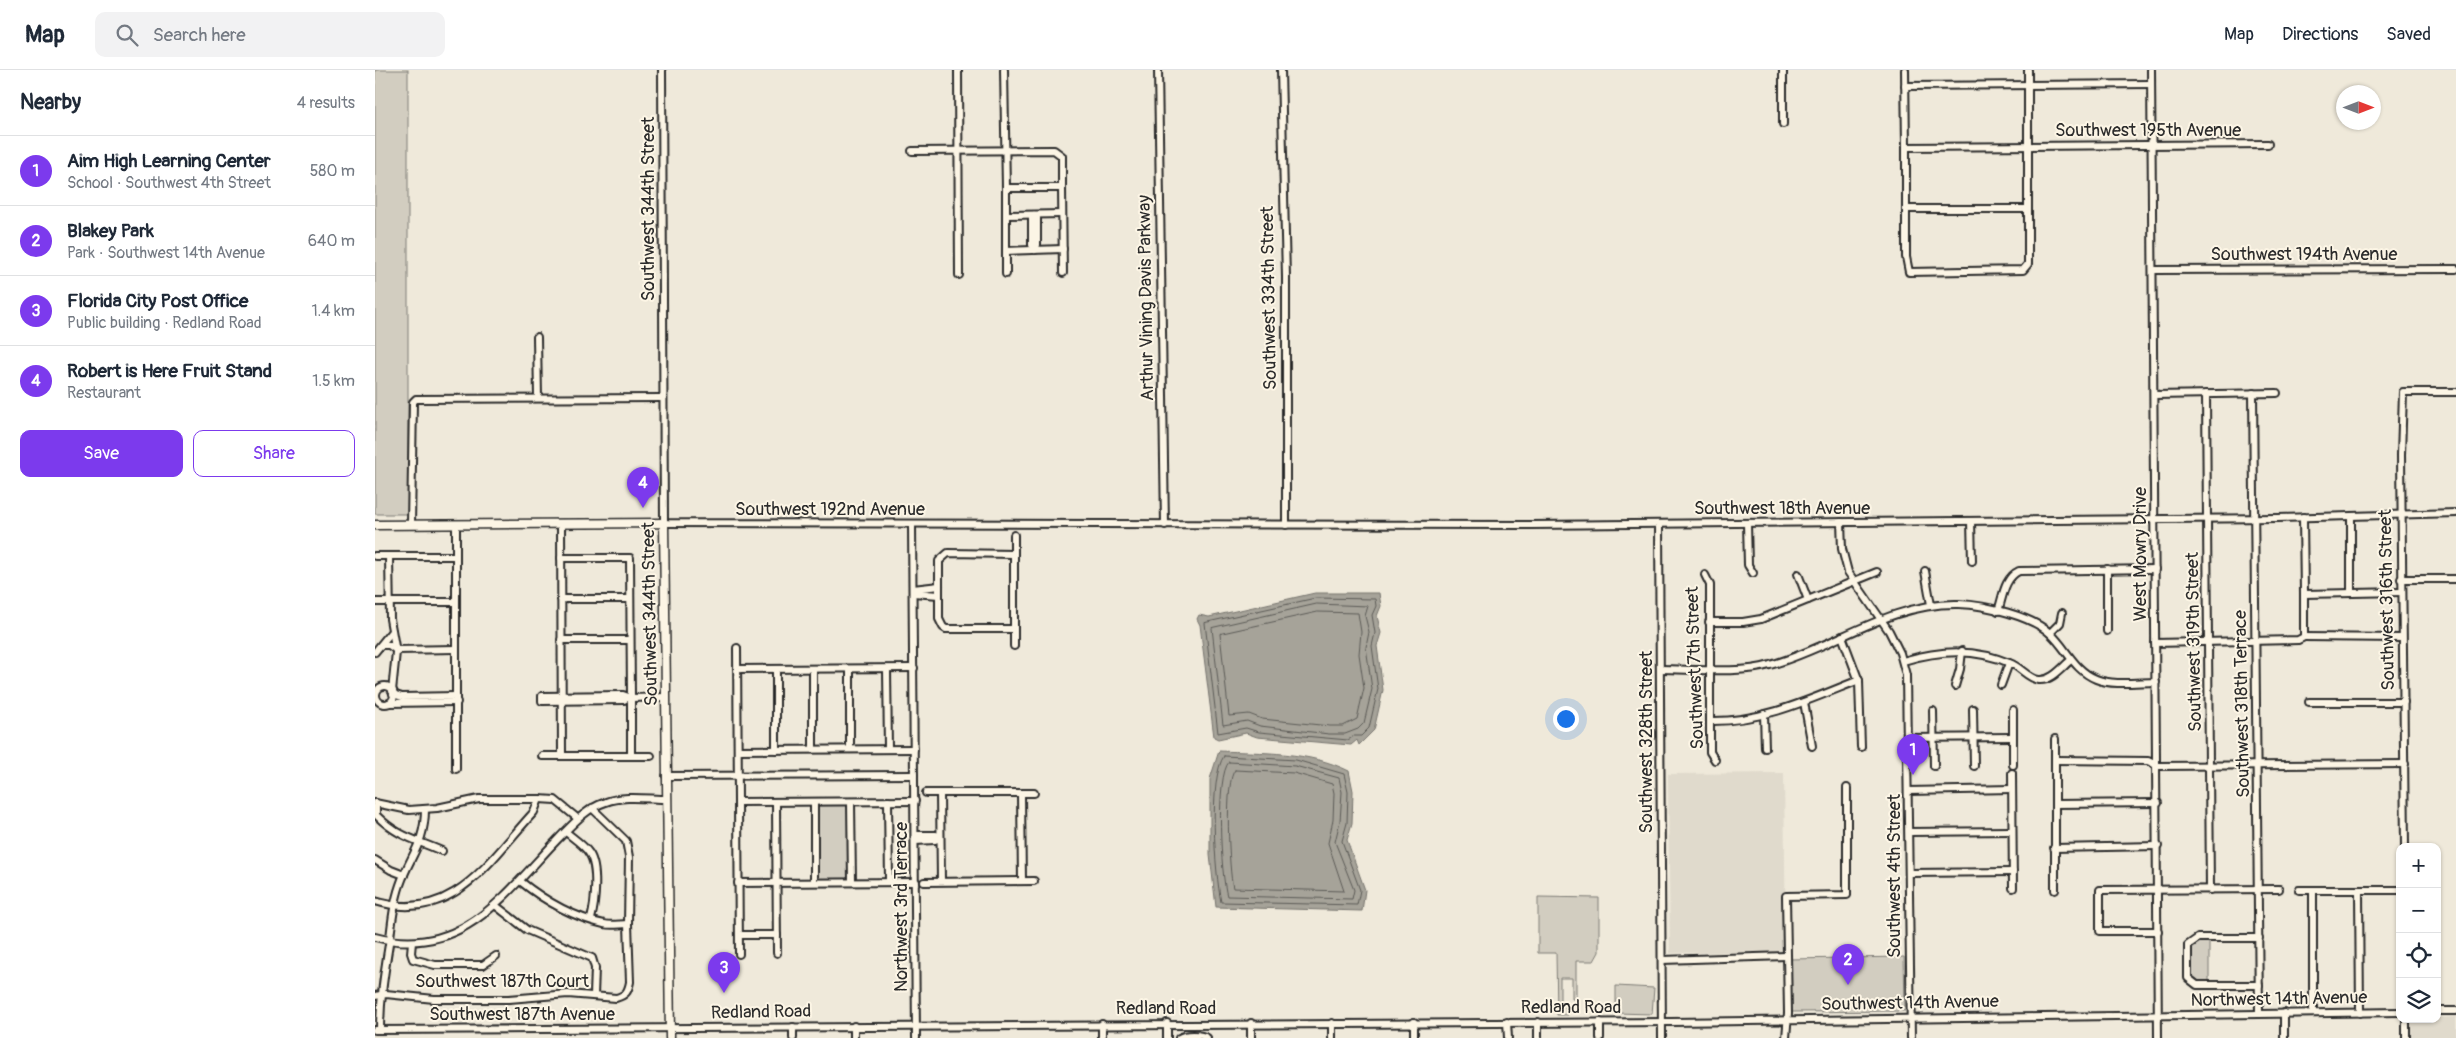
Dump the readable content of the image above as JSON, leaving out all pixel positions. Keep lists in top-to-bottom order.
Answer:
{
  "streets": {
    "main road": ["Southwest 344th Street", "Southwest 192nd Avenue"],
    "street": [
      "Southwest 195th Avenue",
      "Southwest 194th Avenue",
      "Arthur Vining Davis Parkway",
      "Southwest 334th Street",
      "Southwest 18th Avenue",
      "West Mowry Drive",
      "Southwest 316th Street",
      "Southwest 319th Street",
      "Southwest 7th Street",
      "Southwest 318th Terrace",
      "Southwest 328th Street",
      "Southwest 4th Street",
      "Northwest 3rd Terrace",
      "Southwest 187th Court",
      "Northwest 14th Avenue",
      "Southwest 14th Avenue",
      "Redland Road",
      "Southwest 187th Avenue"
    ]
  },
  "crossings": [
    ["Southwest 195th Avenue", "West Mowry Drive"],
    ["Southwest 344th Street", "Southwest 192nd Avenue"],
    ["Southwest 344th Street", "Redland Road"],
    ["Southwest 344th Street", "Southwest 187th Avenue"],
    ["Southwest 194th Avenue", "West Mowry Drive"],
    ["Arthur Vining Davis Parkway", "Southwest 192nd Avenue"],
    ["Southwest 334th Street", "Southwest 18th Avenue"],
    ["Southwest 334th Street", "Southwest 192nd Avenue"],
    ["Southwest 18th Avenue", "Southwest 192nd Avenue"],
    ["Southwest 18th Avenue", "West Mowry Drive"],
    ["Southwest 18th Avenue", "Southwest 319th Street"],
    ["Southwest 18th Avenue", "Southwest 318th Terrace"],
    ["Southwest 18th Avenue", "Southwest 328th Street"],
    ["Southwest 18th Avenue", "Southwest 4th Street"],
    ["West Mowry Drive", "Northwest 14th Avenue"],
    ["West Mowry Drive", "Southwest 14th Avenue"],
    ["Southwest 318th Terrace", "Northwest 14th Avenue"],
    ["Southwest 328th Street", "Southwest 14th Avenue"],
    ["Southwest 328th Street", "Redland Road"],
    ["Southwest 4th Street", "Southwest 14th Avenue"],
    ["Northwest 3rd Terrace", "Redland Road"],
    ["Northwest 14th Avenue", "Southwest 14th Avenue"],
    ["Southwest 14th Avenue", "Redland Road"],
    ["Redland Road", "Southwest 187th Avenue"]
  ],
  "north": "right",
  "page": {
    "header": "Map",
    "search": "Search here",
    "nav": ["Map", "Directions", "Saved"],
    "heading": ["Nearby", "4 results"],
    "list": [
      {
        "mark": "1",
        "name": "Aim High Learning Center",
        "note": "School · Southwest 4th Street",
        "value": "580 m"
      },
      {
        "mark": "2",
        "name": "Blakey Park",
        "note": "Park · Southwest 14th Avenue",
        "value": "640 m"
      },
      {
        "mark": "3",
        "name": "Florida City Post Office",
        "note": "Public building · Redland Road",
        "value": "1.4 km"
      },
      {
        "mark": "4",
        "name": "Robert is Here Fruit Stand",
        "note": "Restaurant",
        "value": "1.5 km"
      }
    ],
    "buttons": ["Save", "Share"],
    "pins": [
      "4",
      "1",
      "2",
      "3"
    ],
    "map_buttons": ["+", "−"]
  }
}
